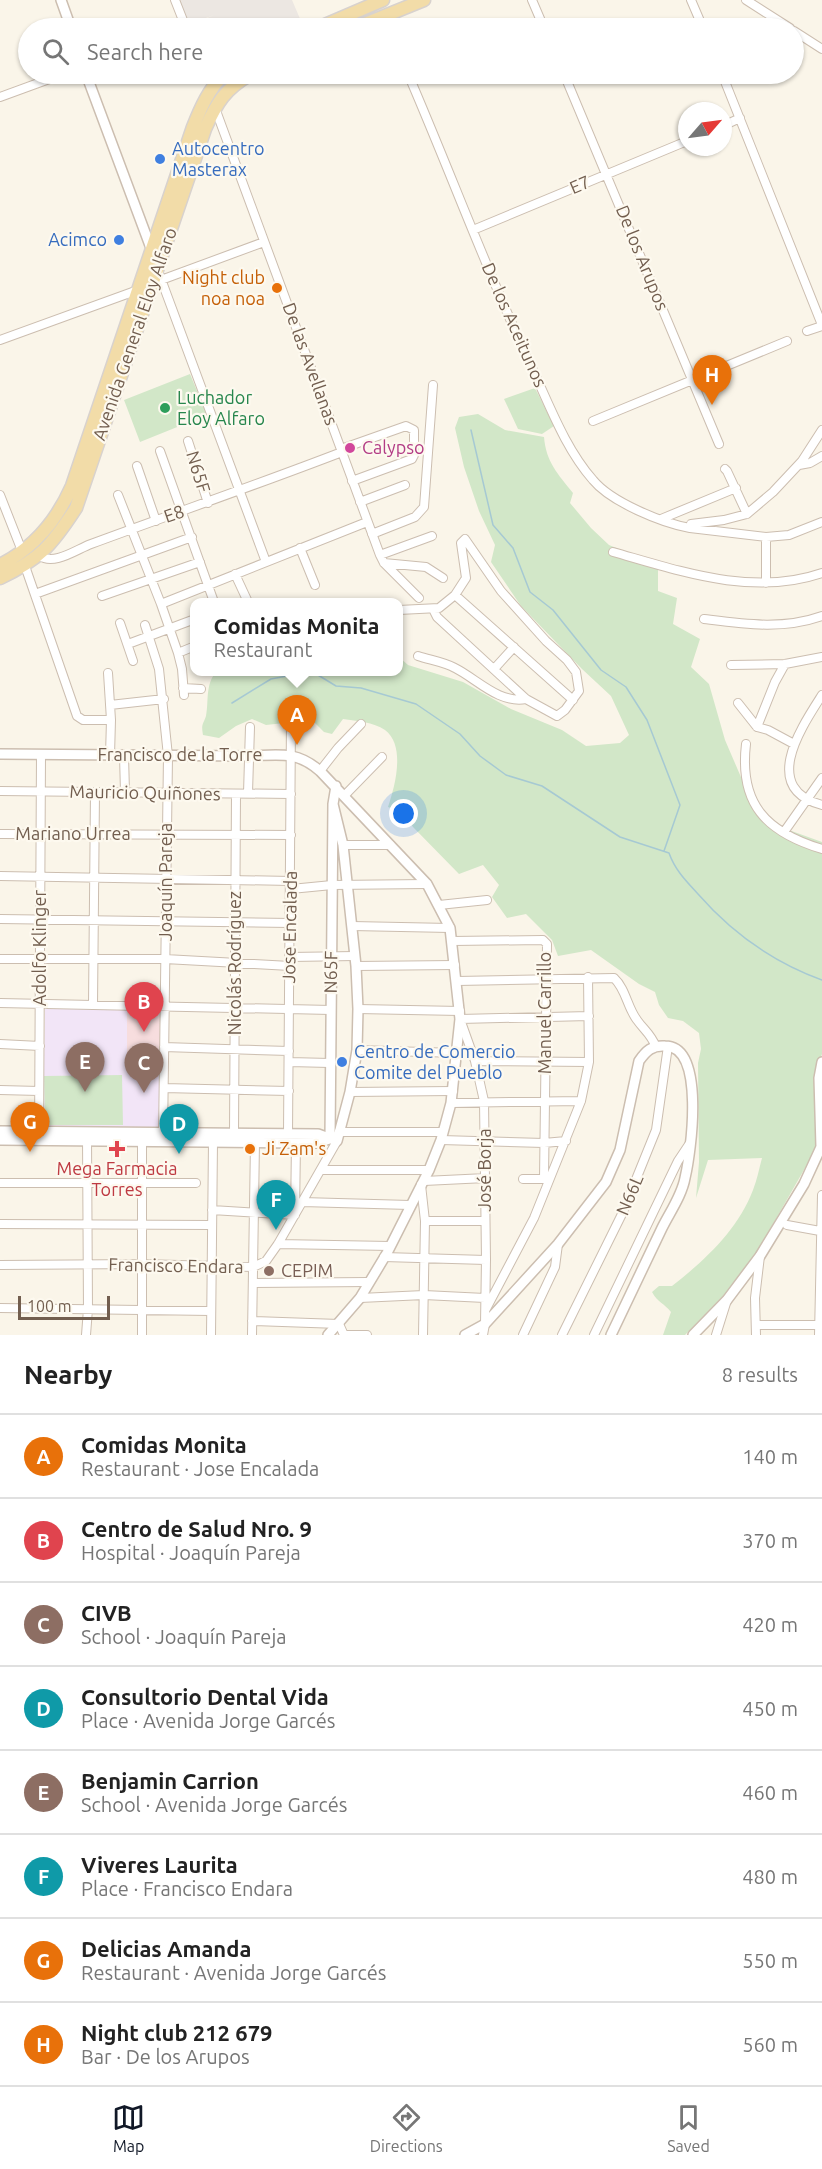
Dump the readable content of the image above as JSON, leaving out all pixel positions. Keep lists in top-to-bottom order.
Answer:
{
  "streets": {
    "main road": ["Avenida General Eloy Alfaro"],
    "street": [
      "E7",
      "De los Arupos",
      "De los Aceitunos",
      "De las Avellanas",
      "N65F",
      "E8",
      "Francisco de la Torre",
      "Mauricio Quiñones",
      "Mariano Urrea",
      "Joaquín Pareja",
      "Jose Encalada",
      "Adolfo Klinger",
      "Nicolás Rodríguez",
      "Manuel Carrillo",
      "José Borja",
      "N66L",
      "Francisco Endara"
    ]
  },
  "crossings": [
    ["E7", "De los Arupos"],
    ["E7", "De los Aceitunos"],
    ["Avenida General Eloy Alfaro", "De las Avellanas"],
    ["Avenida General Eloy Alfaro", "E8"],
    ["De las Avellanas", "E8"],
    ["N65F", "E8"],
    ["N65F", "Francisco Endara"],
    ["Francisco de la Torre", "Joaquín Pareja"],
    ["Francisco de la Torre", "Jose Encalada"],
    ["Francisco de la Torre", "Adolfo Klinger"],
    ["Mauricio Quiñones", "Joaquín Pareja"],
    ["Mauricio Quiñones", "Jose Encalada"],
    ["Mauricio Quiñones", "Adolfo Klinger"],
    ["Mauricio Quiñones", "Nicolás Rodríguez"],
    ["Mariano Urrea", "Joaquín Pareja"],
    ["Mariano Urrea", "Jose Encalada"],
    ["Mariano Urrea", "Adolfo Klinger"],
    ["Mariano Urrea", "Nicolás Rodríguez"],
    ["Manuel Carrillo", "José Borja"]
  ],
  "places": {
    "other": [
      "Autocentro Masterax",
      "Acimco",
      "Night club noa noa",
      "Luchador Eloy Alfaro",
      "Calypso",
      "Centro de Comercio Comite del Pueblo",
      "Ji Zam's",
      "CEPIM"
    ],
    "health": ["Mega Farmacia Torres"]
  },
  "scale_bar": "100 m",
  "north": "top right",
  "page": {
    "search": "Search here",
    "pins": [
      "H",
      "A",
      "B",
      "E",
      "C",
      "G",
      "D",
      "F"
    ],
    "popup": ["Comidas Monita", "Restaurant"],
    "scale": "100 m",
    "heading": ["Nearby", "8 results"],
    "list": [
      {
        "mark": "A",
        "name": "Comidas Monita",
        "note": "Restaurant · Jose Encalada",
        "value": "140 m"
      },
      {
        "mark": "B",
        "name": "Centro de Salud Nro. 9",
        "note": "Hospital · Joaquín Pareja",
        "value": "370 m"
      },
      {
        "mark": "C",
        "name": "CIVB",
        "note": "School · Joaquín Pareja",
        "value": "420 m"
      },
      {
        "mark": "D",
        "name": "Consultorio Dental Vida",
        "note": "Place · Avenida Jorge Garcés",
        "value": "450 m"
      },
      {
        "mark": "E",
        "name": "Benjamin Carrion",
        "note": "School · Avenida Jorge Garcés",
        "value": "460 m"
      },
      {
        "mark": "F",
        "name": "Viveres Laurita",
        "note": "Place · Francisco Endara",
        "value": "480 m"
      },
      {
        "mark": "G",
        "name": "Delicias Amanda",
        "note": "Restaurant · Avenida Jorge Garcés",
        "value": "550 m"
      },
      {
        "mark": "H",
        "name": "Night club 212 679",
        "note": "Bar · De los Arupos",
        "value": "560 m"
      }
    ],
    "nav": ["Map", "Directions", "Saved"]
  }
}
